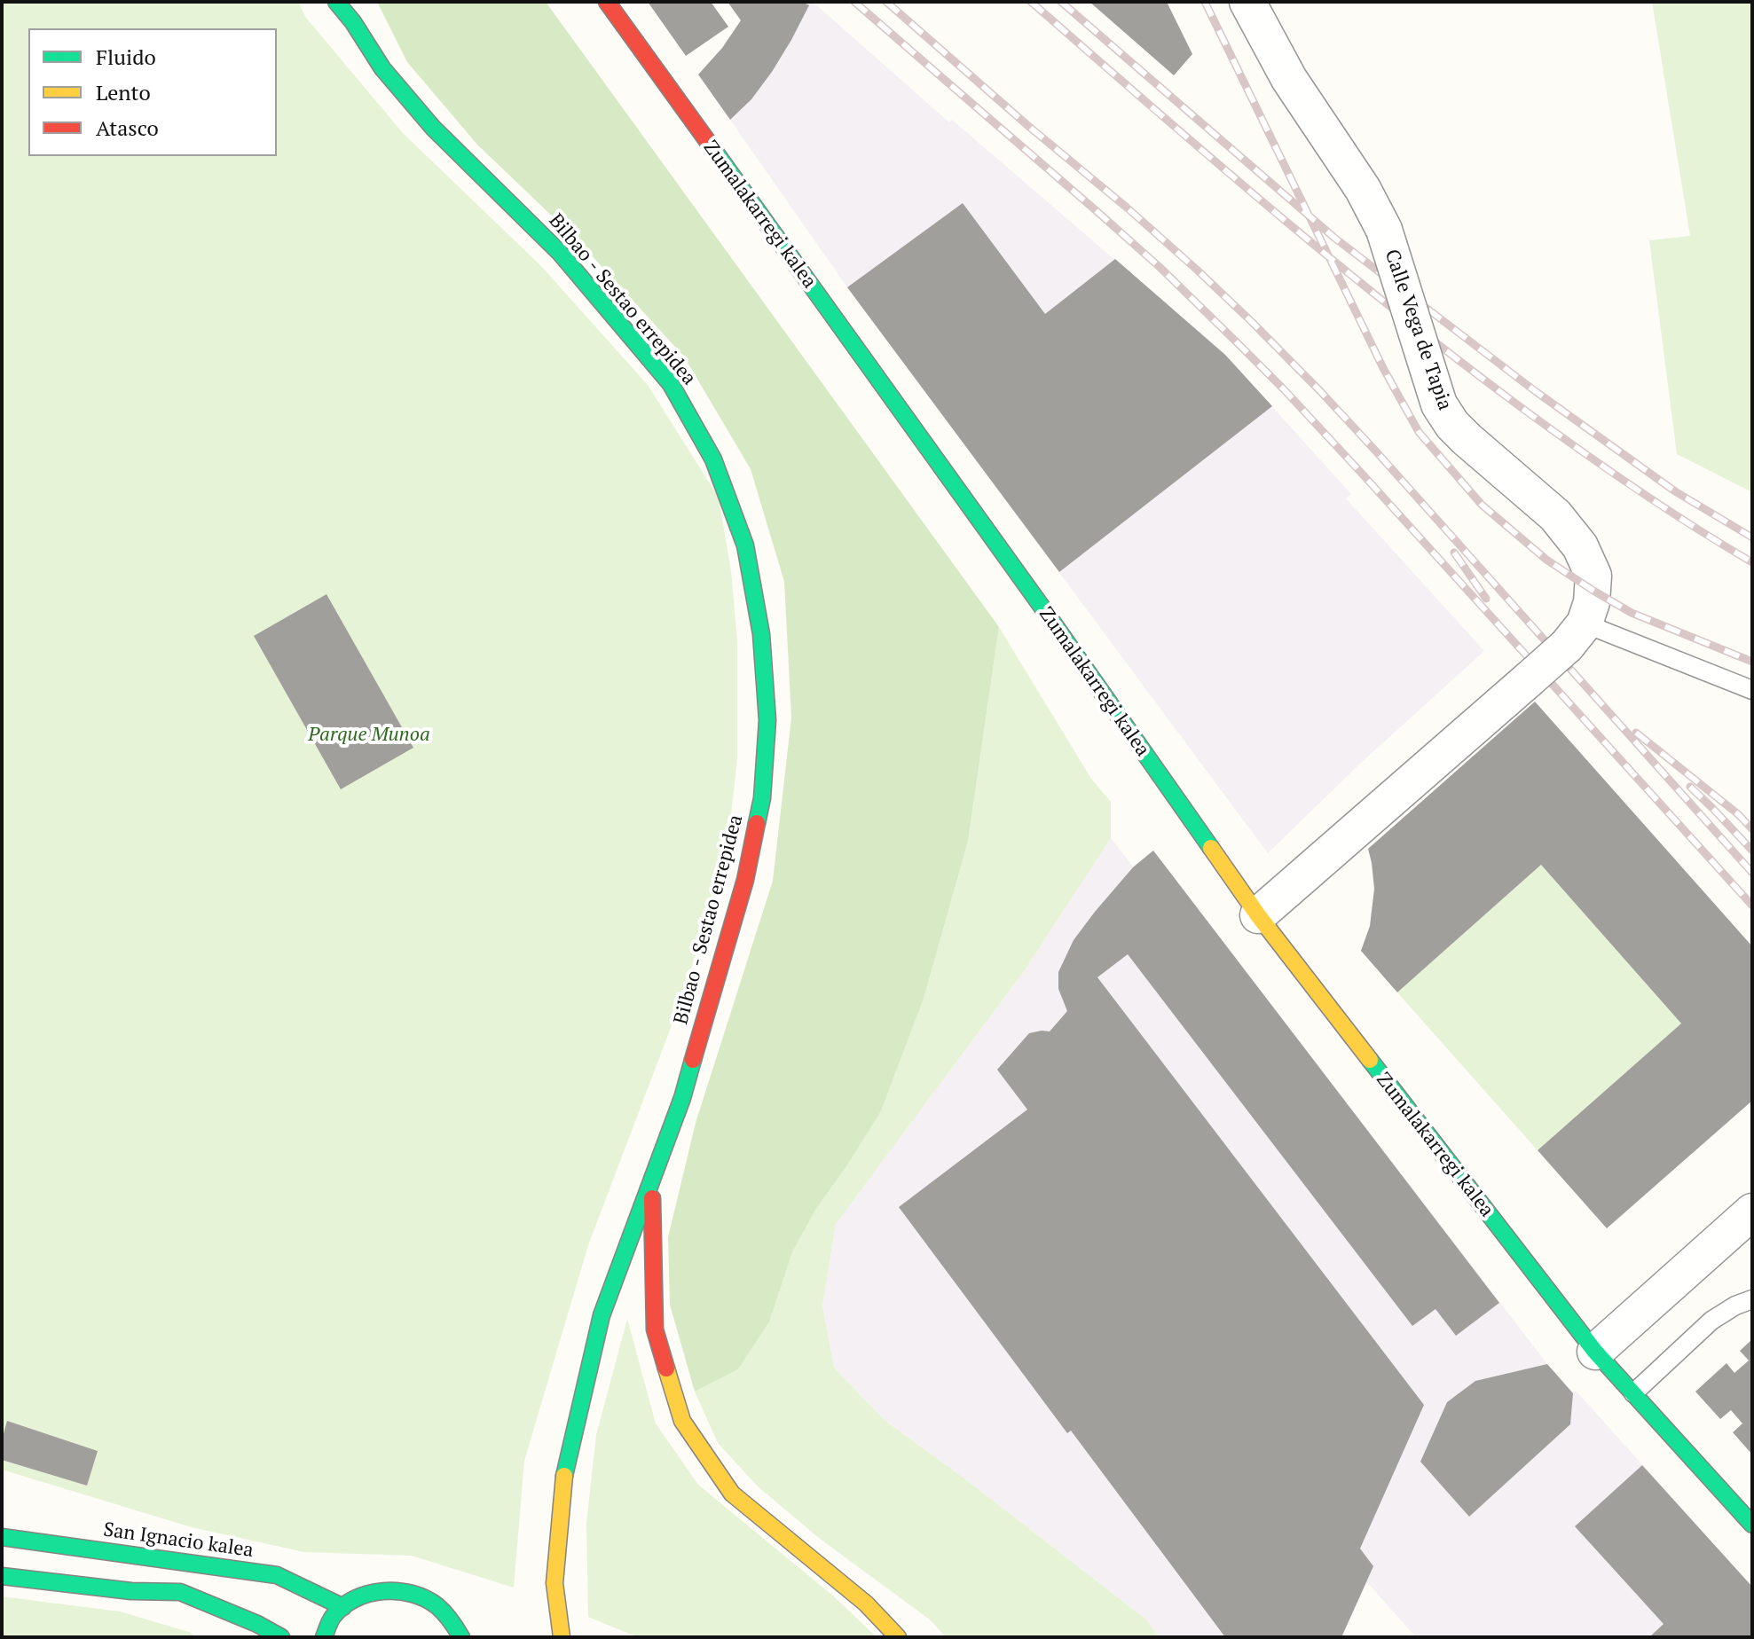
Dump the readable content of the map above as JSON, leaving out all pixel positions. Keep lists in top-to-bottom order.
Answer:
{
  "streets": {
    "main road": ["Zumalakarregi kalea", "Bilbao - Sestao errepidea", "San Ignacio kalea"],
    "street": ["Calle Vega de Tapia"]
  },
  "parks": ["Parque Munoa"],
  "legend": ["Fluido", "Lento", "Atasco"]
}
